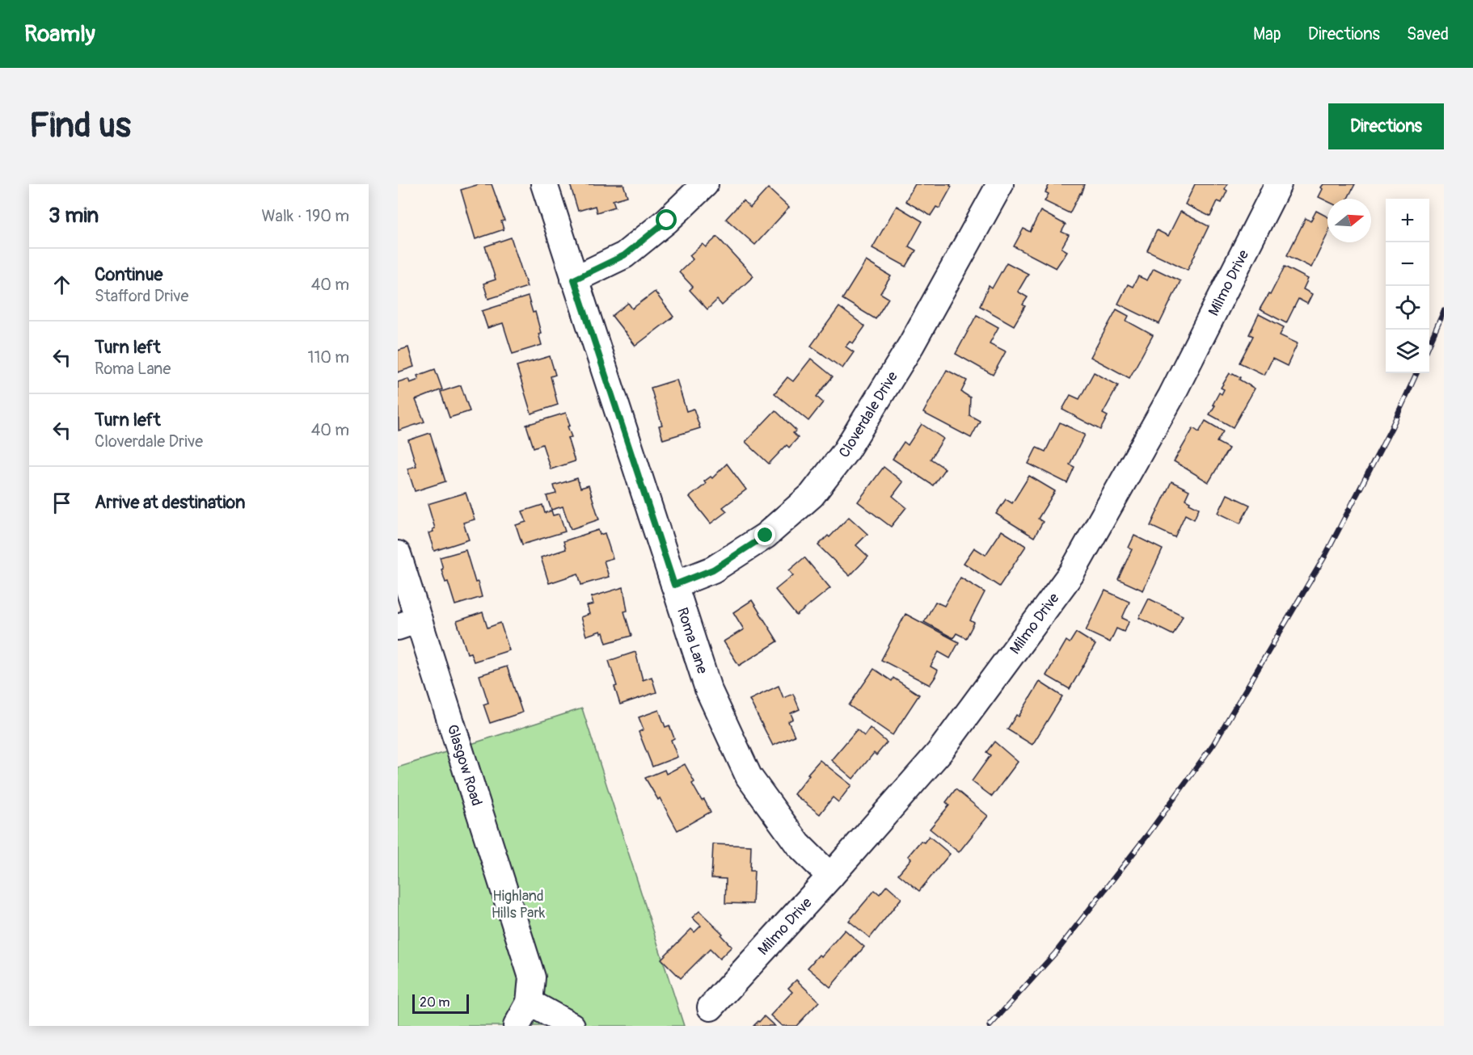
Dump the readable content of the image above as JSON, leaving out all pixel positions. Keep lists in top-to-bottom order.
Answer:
{
  "streets": {
    "street": [
      "Milmo Drive",
      "Cloverdale Drive",
      "Roma Lane",
      "Glasgow Road"
    ]
  },
  "crossings": [
    ["Milmo Drive", "Roma Lane"],
    ["Cloverdale Drive", "Roma Lane"]
  ],
  "parks": ["Highland Hills Park"],
  "scale_bar": "20 m",
  "north": "right",
  "page": {
    "header": "Roamly",
    "nav": ["Map", "Directions", "Saved"],
    "buttons": "Directions",
    "title": "Find us",
    "heading": ["3 min", "Walk · 190 m"],
    "map_buttons": ["+", "−"],
    "list": [
      ["Continue", "Stafford Drive", "40 m"],
      ["Turn left", "Roma Lane", "110 m"],
      ["Turn left", "Cloverdale Drive", "40 m"],
      "Arrive at destination"
    ],
    "scale": "20 m"
  }
}
